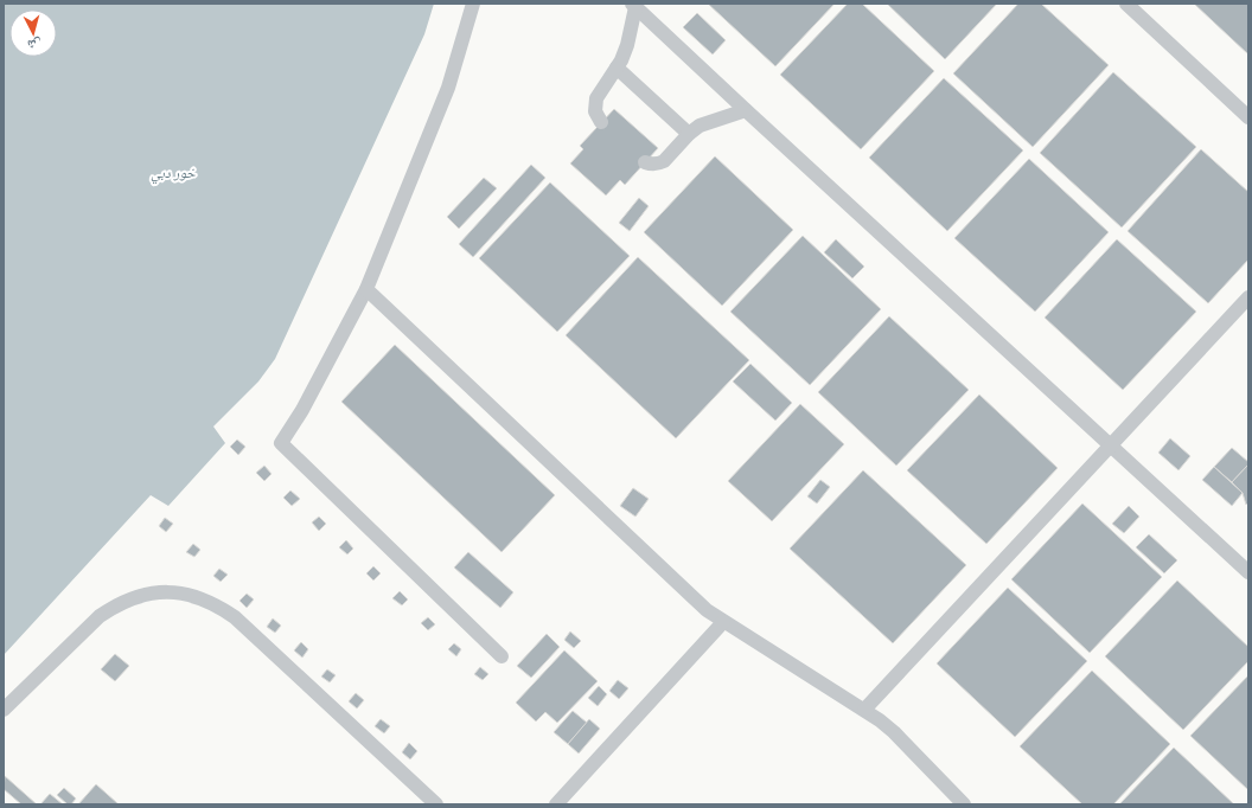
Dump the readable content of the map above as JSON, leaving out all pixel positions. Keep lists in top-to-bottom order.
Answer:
{
  "water": ["خور دبي"],
  "north": "bottom"
}
